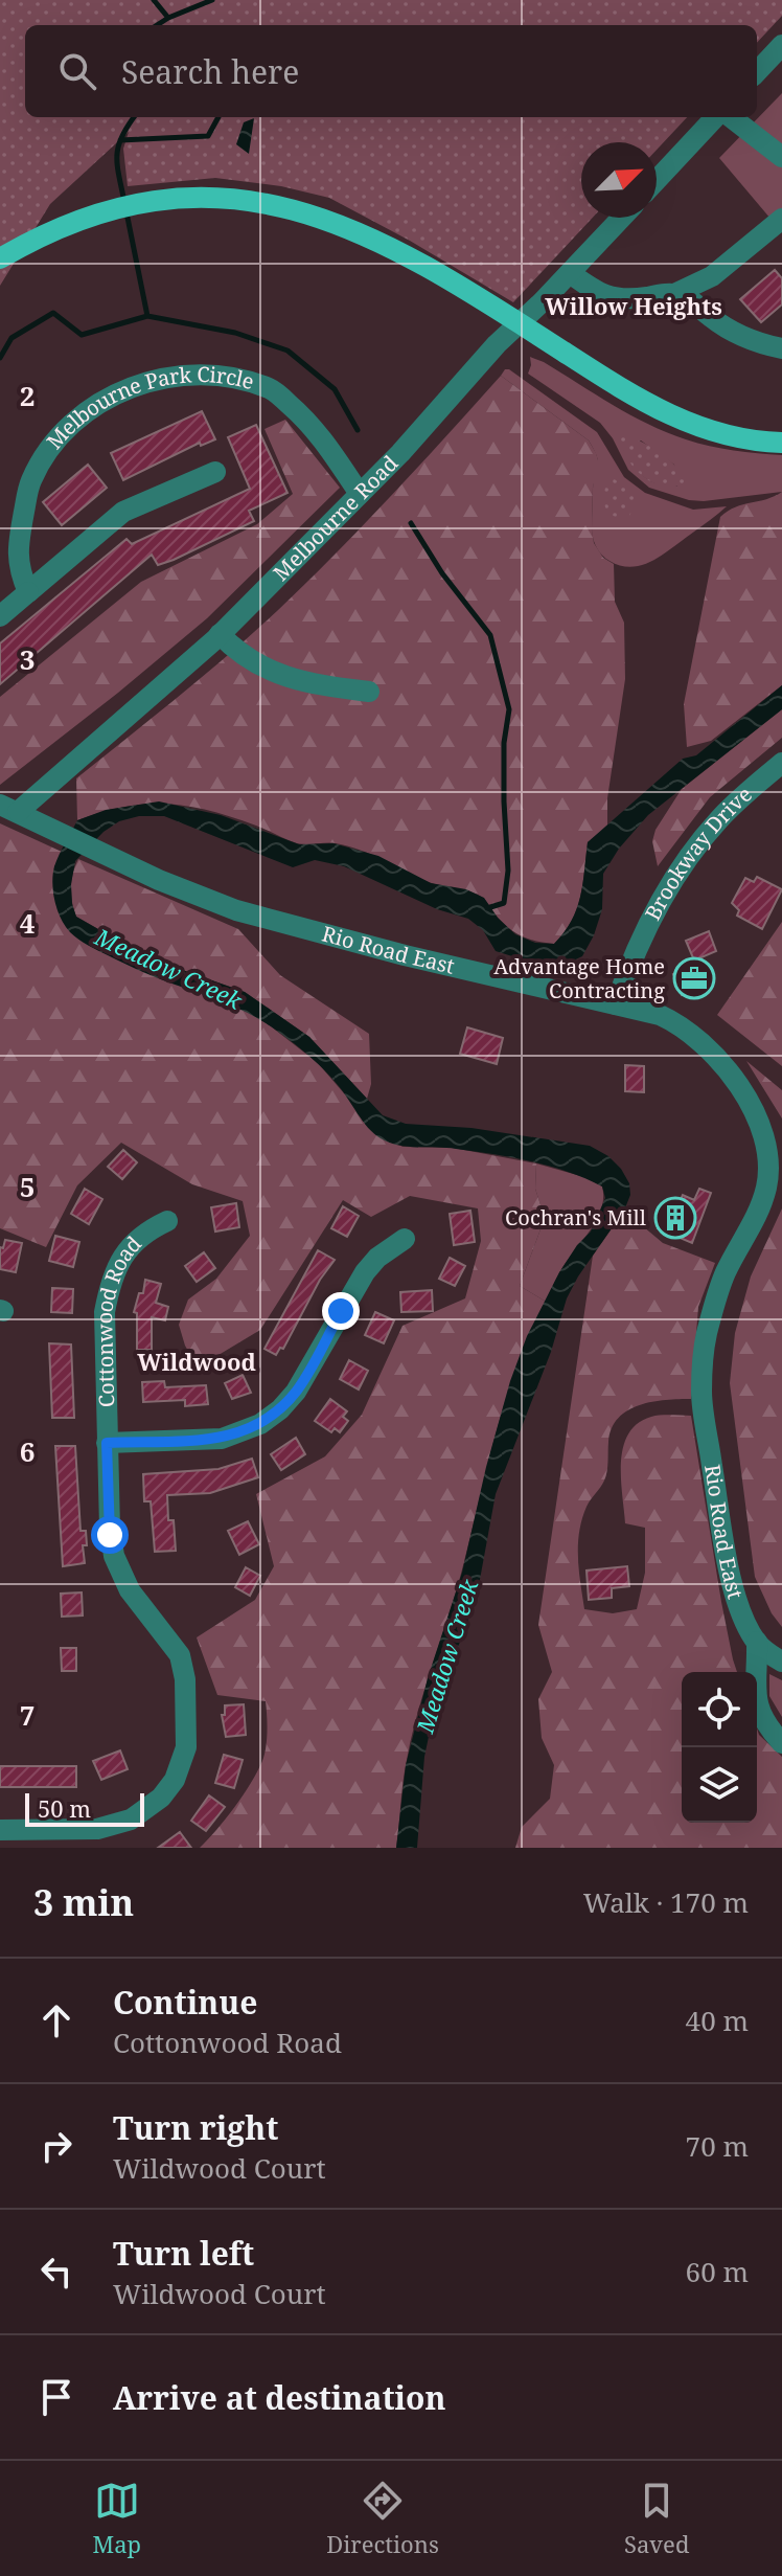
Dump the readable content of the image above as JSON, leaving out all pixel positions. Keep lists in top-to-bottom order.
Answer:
{
  "streets": {
    "street": [
      "Melbourne Park Circle",
      "Melbourne Road",
      "Brookway Drive",
      "Rio Road East",
      "Cottonwood Road"
    ]
  },
  "crossings": [
    ["Melbourne Park Circle", "Melbourne Road"],
    ["Melbourne Road", "Rio Road East"],
    ["Brookway Drive", "Rio Road East"]
  ],
  "districts": ["Willow Heights", "Wildwood"],
  "water": ["Meadow Creek"],
  "places": {
    "office": ["Advantage Home Contracting"],
    "building": ["Cochran's Mill"]
  },
  "scale_bar": "50 m",
  "north": "top right",
  "page": {
    "search": "Search here",
    "scale": "50 m",
    "heading": ["3 min", "Walk · 170 m"],
    "list": [
      ["Continue", "Cottonwood Road", "40 m"],
      ["Turn right", "Wildwood Court", "70 m"],
      ["Turn left", "Wildwood Court", "60 m"],
      "Arrive at destination"
    ],
    "nav": ["Map", "Directions", "Saved"]
  },
  "grid": {
    "rows": [
      "2",
      "3",
      "4",
      "5",
      "6",
      "7"
    ]
  }
}
